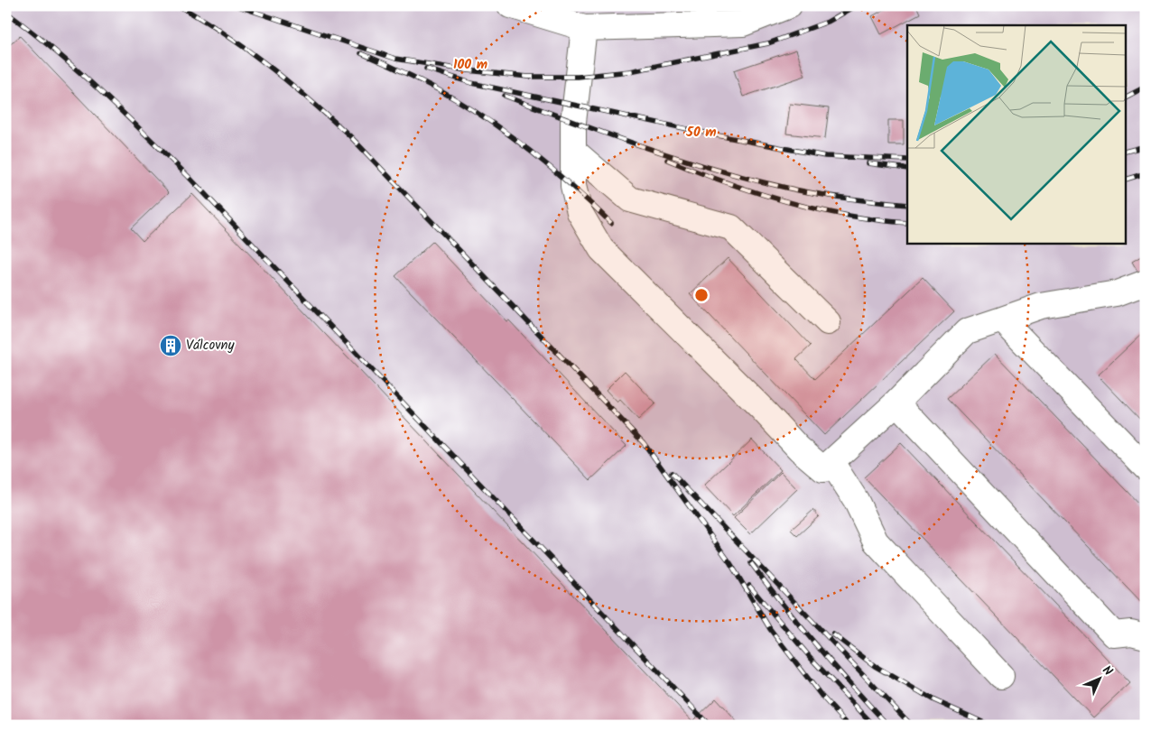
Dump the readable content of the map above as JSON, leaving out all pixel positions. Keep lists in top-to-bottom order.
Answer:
{
  "places": {
    "building": ["Válcovny"]
  },
  "north": "top right",
  "rings": ["100 m", "50 m"]
}
